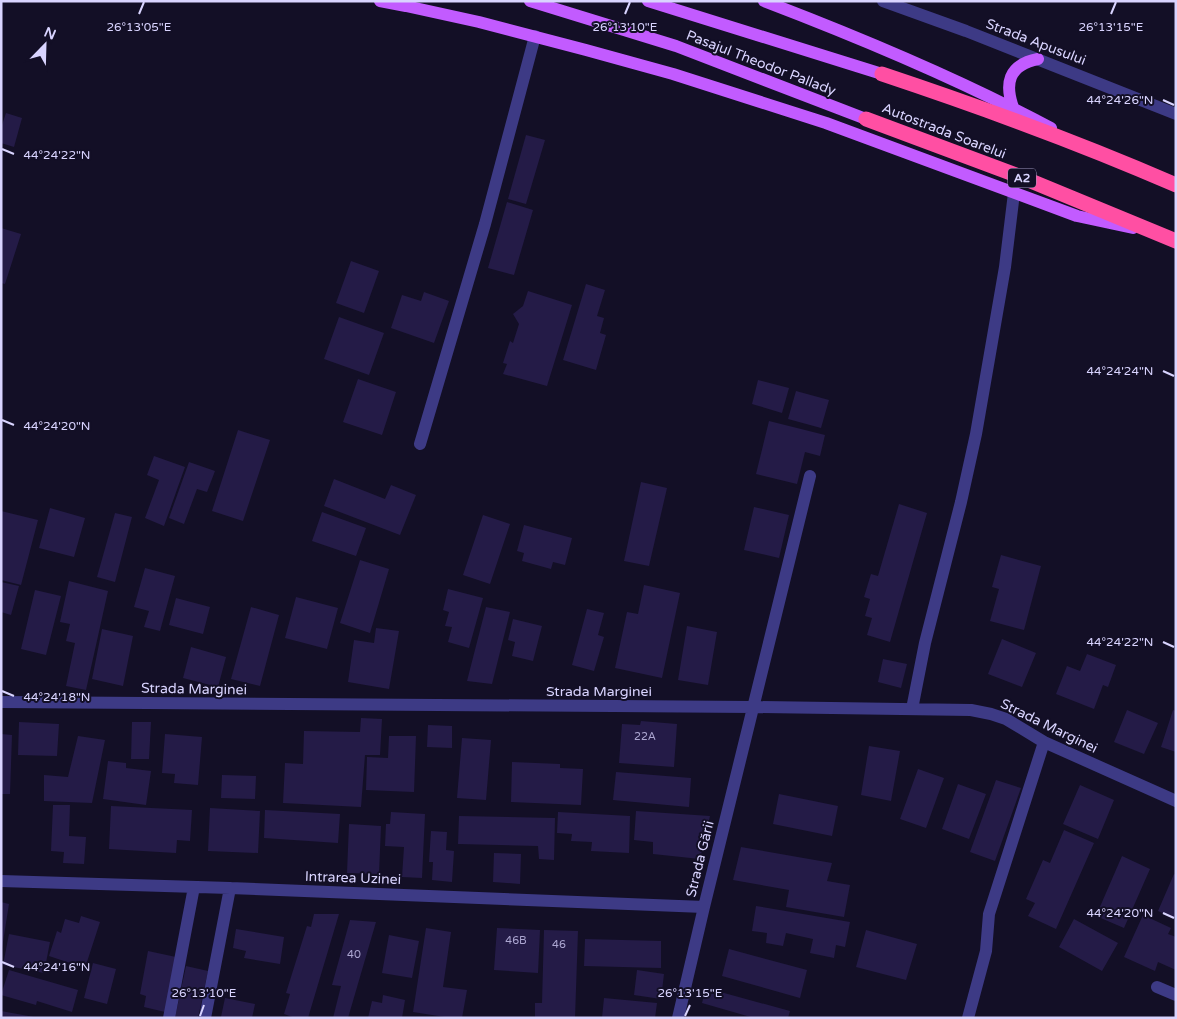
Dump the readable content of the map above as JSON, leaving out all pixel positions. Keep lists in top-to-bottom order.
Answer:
{
  "streets": {
    "highway": ["Autostrada Soarelui", "A2"],
    "main road": ["Pasajul Theodor Pallady"],
    "street": [
      "Strada Apusului",
      "Strada Marginei",
      "Strada Gării",
      "Intrarea Uzinei"
    ]
  },
  "crossings": [
    ["Pasajul Theodor Pallady", "Autostrada Soarelui"],
    ["Strada Marginei", "Strada Gării"],
    ["Strada Gării", "Intrarea Uzinei"]
  ],
  "house_numbers": [
    "22A",
    "46B",
    "46",
    "40"
  ],
  "north": "top right",
  "coordinates": [
    "26°13'10\"E",
    "26°13'15\"E",
    "26°13'05\"E",
    "44°24'26\"N",
    "44°24'22\"N",
    "44°24'24\"N",
    "44°24'20\"N",
    "44°24'18\"N",
    "44°24'16\"N"
  ]
}
